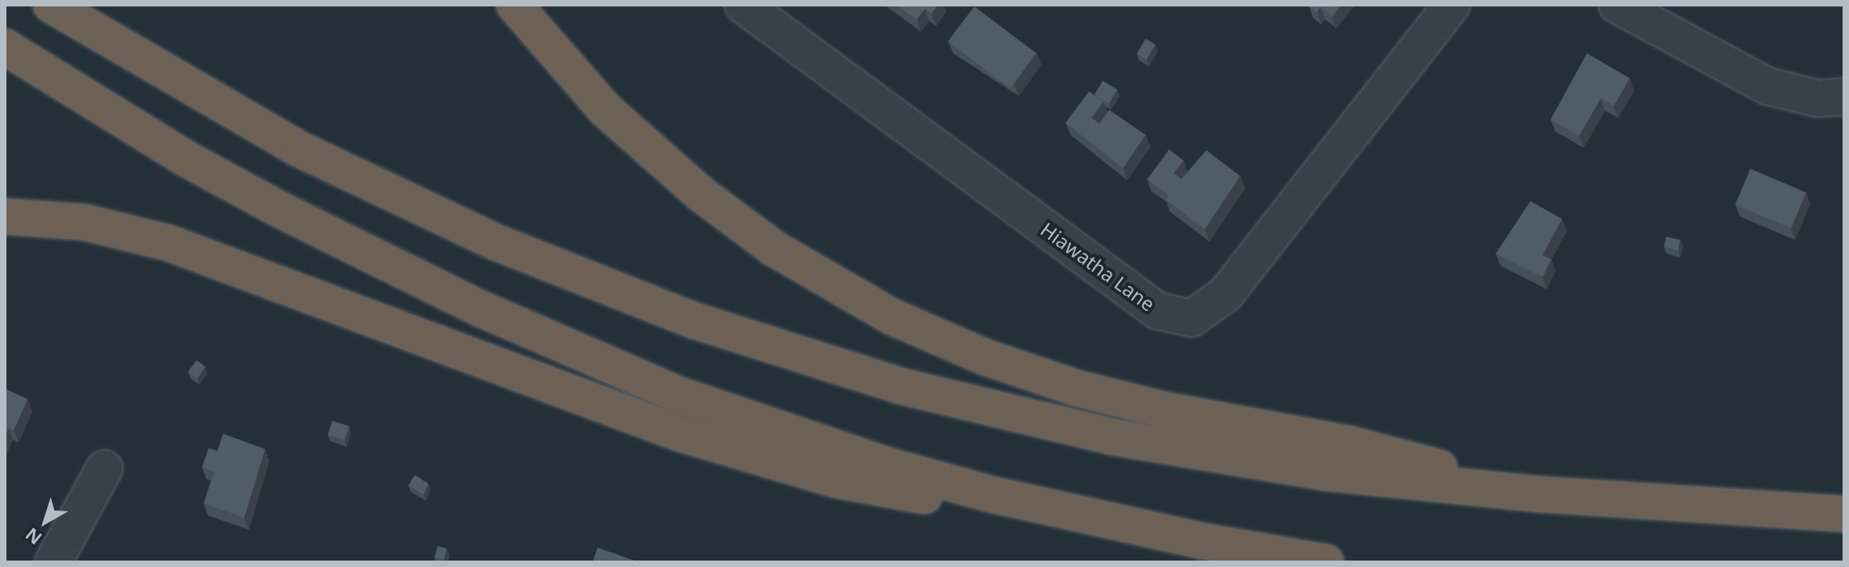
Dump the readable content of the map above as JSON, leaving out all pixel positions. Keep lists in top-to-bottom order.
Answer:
{
  "streets": {
    "street": ["Hiawatha Lane"]
  },
  "north": "bottom left"
}
